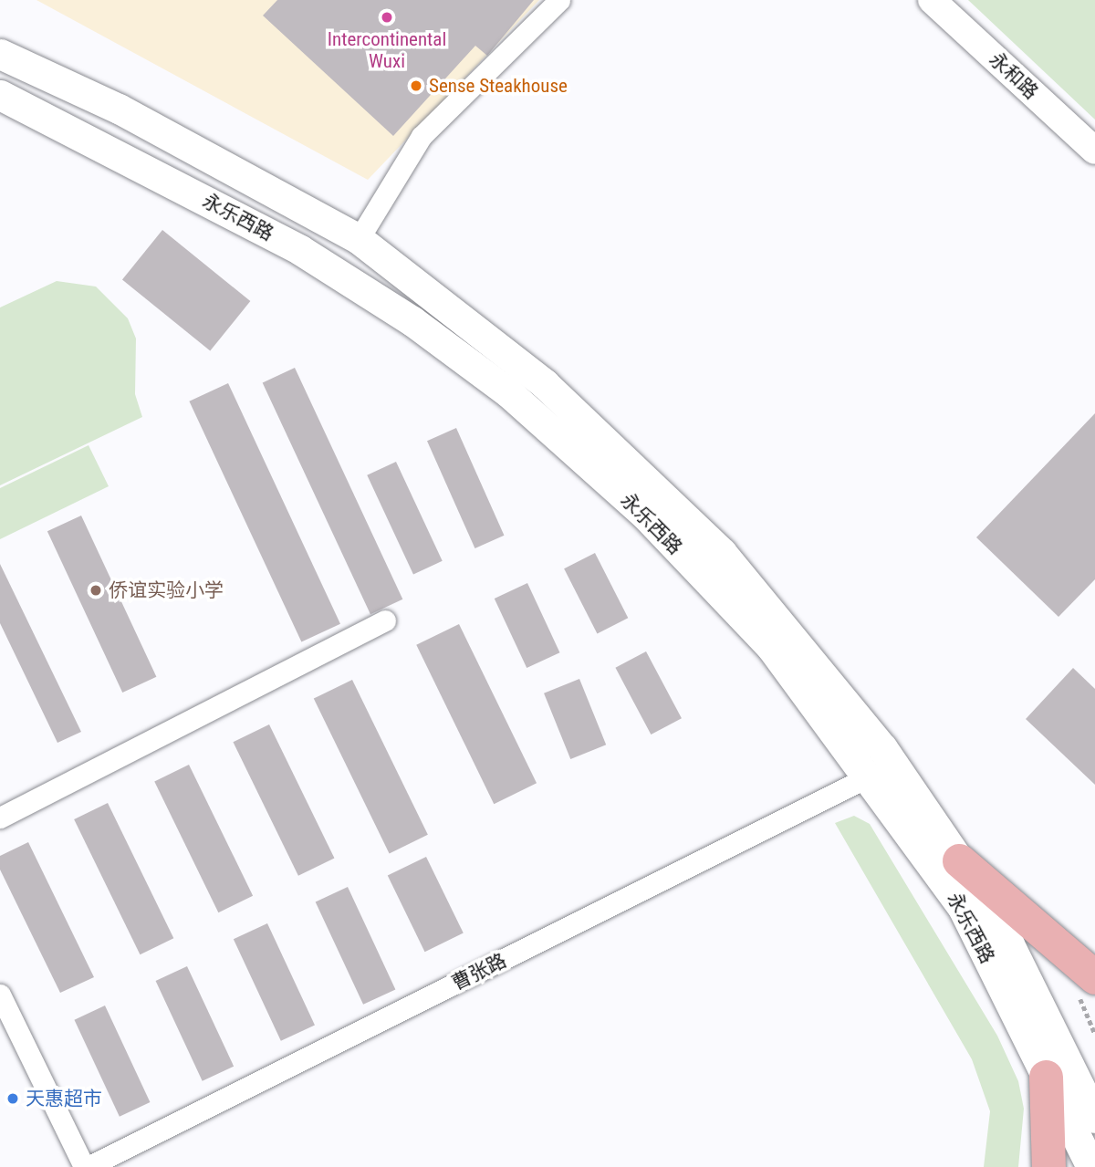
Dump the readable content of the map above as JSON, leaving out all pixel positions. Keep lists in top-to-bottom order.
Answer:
{
  "streets": {
    "main road": ["永乐西路"],
    "street": ["永和路", "曹张路"]
  },
  "crossings": [
    ["永乐西路", "曹张路"]
  ],
  "places": [
    "Intercontinental Wuxi",
    "Sense Steakhouse",
    "侨谊实验小学",
    "天惠超市"
  ]
}
